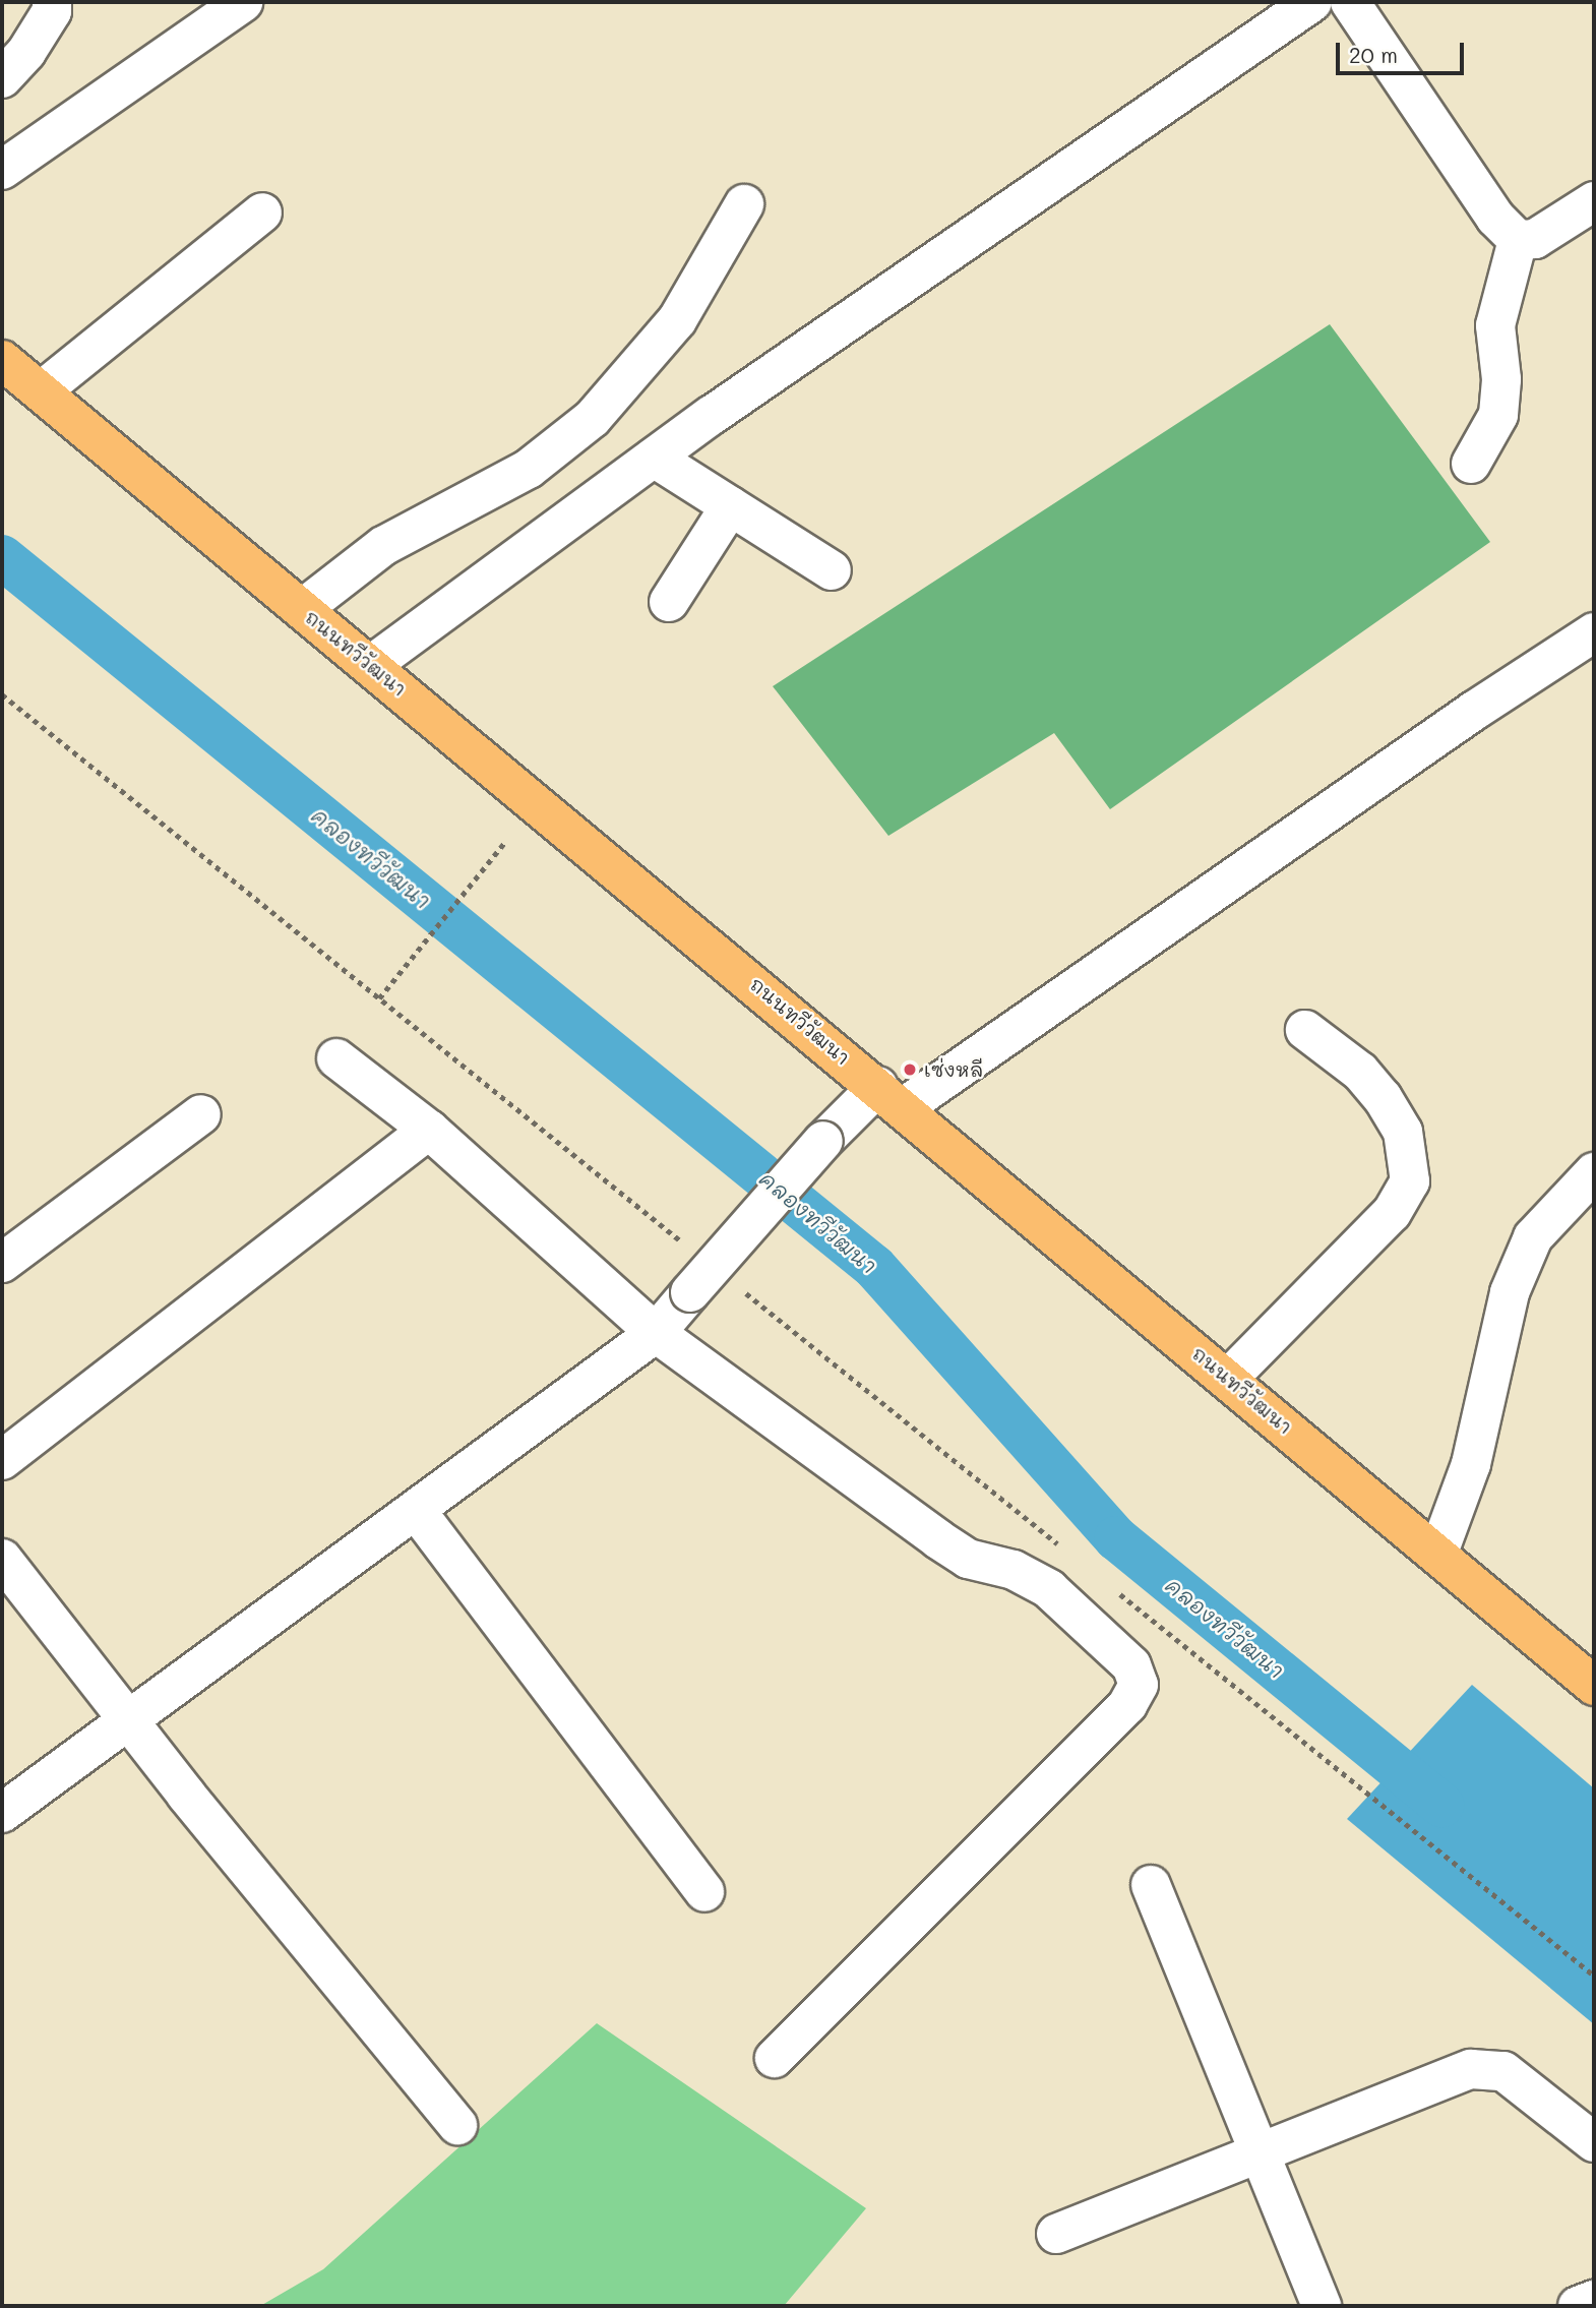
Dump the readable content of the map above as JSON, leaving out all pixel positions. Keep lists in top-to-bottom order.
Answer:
{
  "streets": {
    "main road": ["ถนนทวีวัฒนา"]
  },
  "water": ["คลองทวีวัฒนา"],
  "places": ["เซ่งหลี"],
  "scale_bar": "20 m"
}
